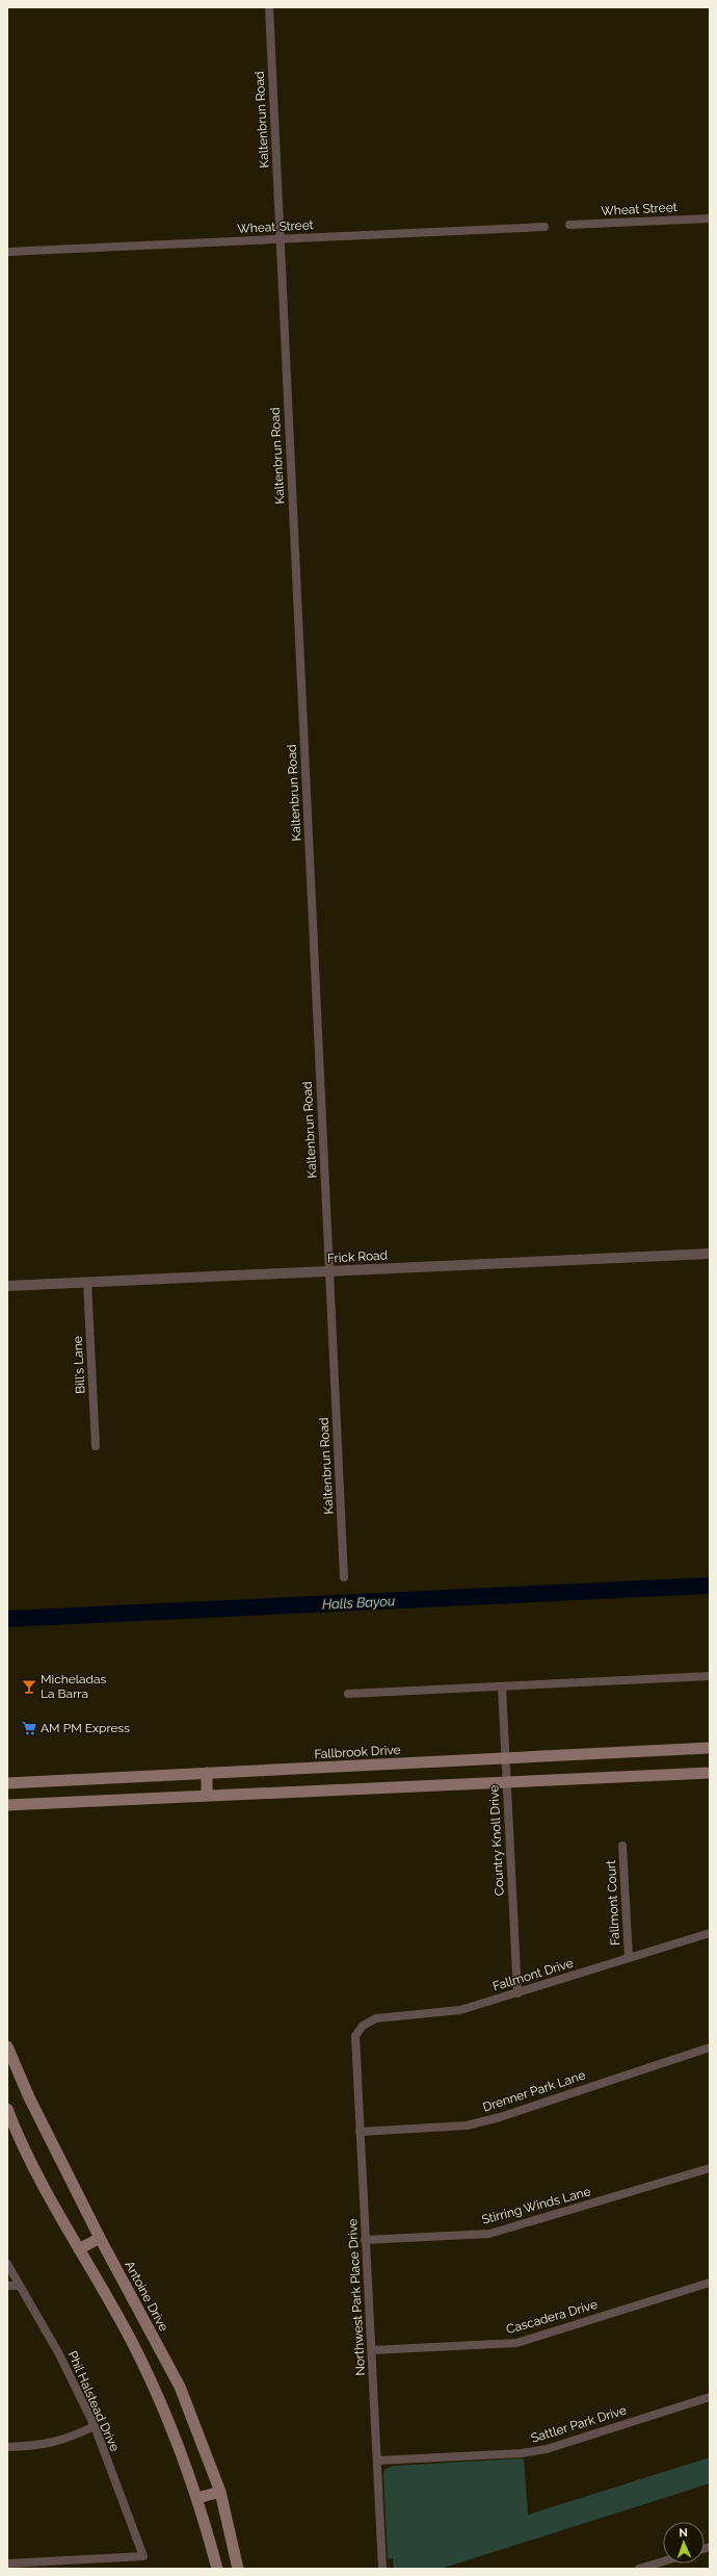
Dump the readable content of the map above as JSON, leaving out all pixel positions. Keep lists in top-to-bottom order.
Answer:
{
  "streets": {
    "main road": ["Fallbrook Drive", "Antoine Drive"],
    "street": [
      "Kaltenbrun Road",
      "Wheat Street",
      "Frick Road",
      "Bill's Lane",
      "Country Knoll Drive",
      "Fallmont Court",
      "Fallmont Drive",
      "Drenner Park Lane",
      "Stirring Winds Lane",
      "Northwest Park Place Drive",
      "Cascadera Drive",
      "Phil Halstead Drive",
      "Sattler Park Drive"
    ]
  },
  "crossings": [
    ["Kaltenbrun Road", "Wheat Street"],
    ["Kaltenbrun Road", "Frick Road"],
    ["Frick Road", "Bill's Lane"],
    ["Fallbrook Drive", "Country Knoll Drive"],
    ["Country Knoll Drive", "Fallmont Drive"],
    ["Fallmont Court", "Fallmont Drive"],
    ["Fallmont Drive", "Northwest Park Place Drive"],
    ["Drenner Park Lane", "Northwest Park Place Drive"],
    ["Stirring Winds Lane", "Northwest Park Place Drive"],
    ["Northwest Park Place Drive", "Cascadera Drive"],
    ["Northwest Park Place Drive", "Sattler Park Drive"]
  ],
  "water": ["Halls Bayou"],
  "places": {
    "bar": ["Micheladas La Barra"],
    "supermarket": ["AM PM Express"]
  },
  "north": "top"
}
